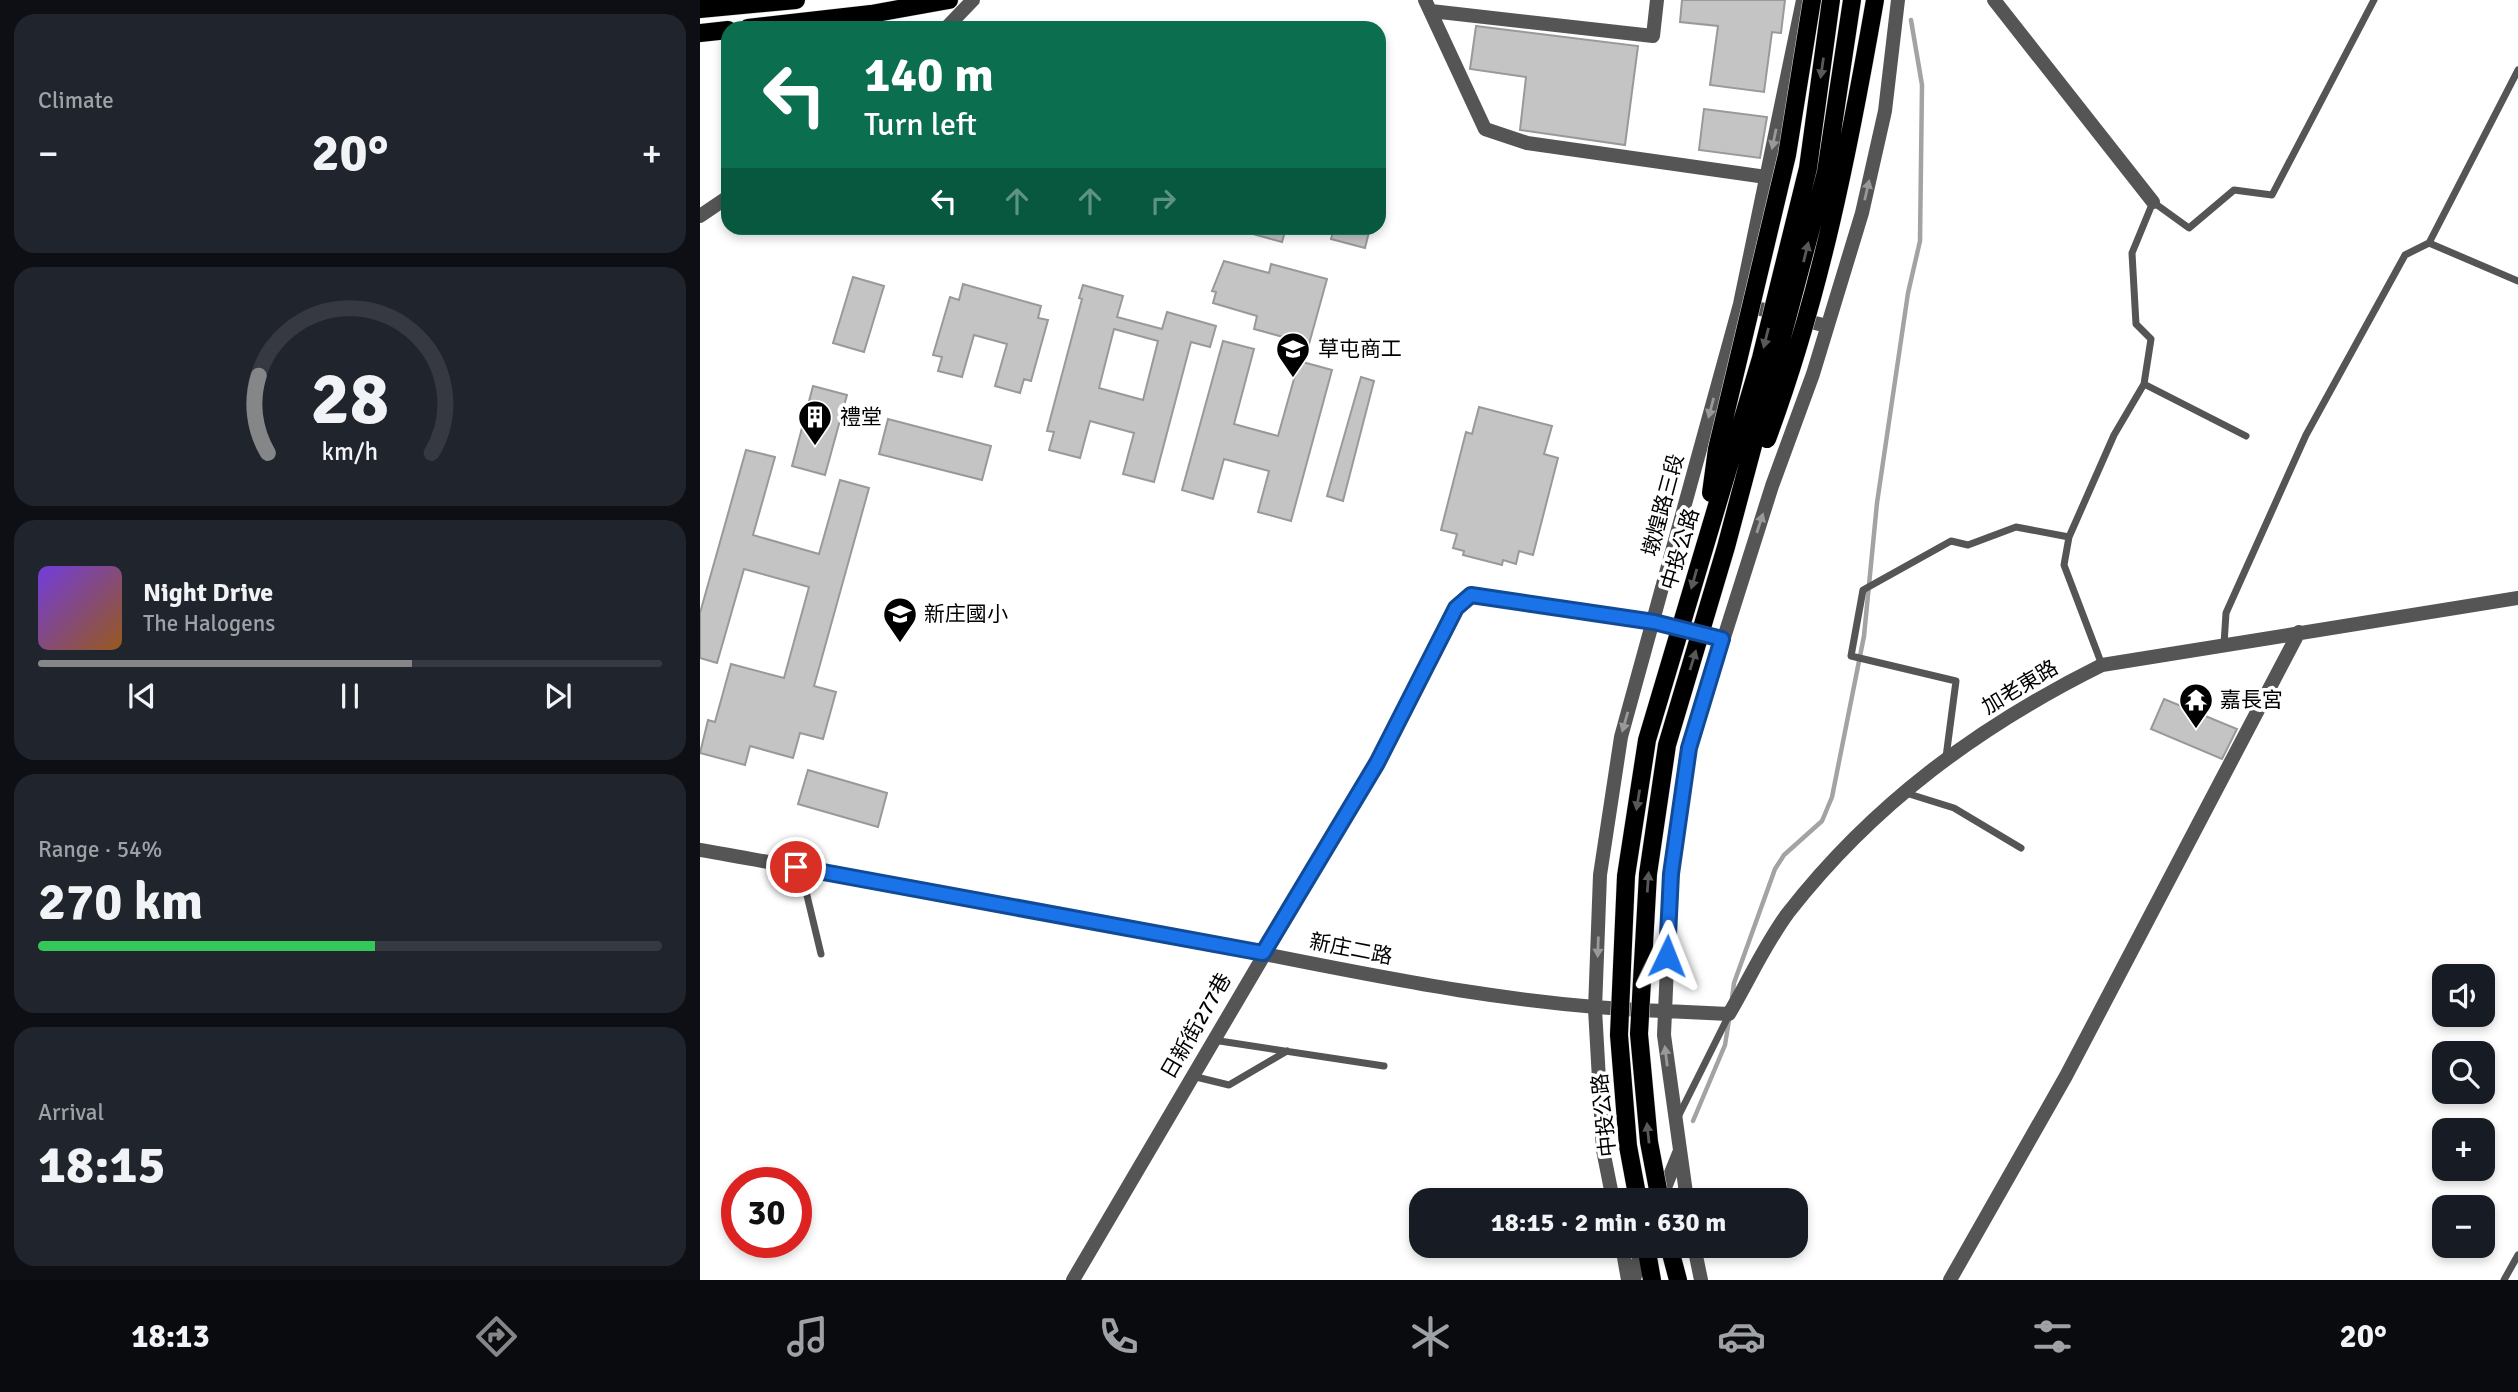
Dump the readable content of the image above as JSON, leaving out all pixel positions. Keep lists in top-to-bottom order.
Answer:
{
  "streets": {
    "main road": ["中投公路"],
    "street": [
      "墩煌路三段",
      "加老東路",
      "新庄二路",
      "日新街277巷"
    ]
  },
  "crossings": [
    ["墩煌路三段", "新庄二路"],
    ["墩煌路三段", "日新街277巷"],
    ["新庄二路", "日新街277巷"]
  ],
  "places": {
    "school or university": ["草屯商工", "新庄國小"],
    "building": ["禮堂"],
    "temple": ["嘉長宮"]
  },
  "page": {
    "tile": [
      "Climate",
      ["Range · 54%", "270 km"],
      ["Arrival", "18:15"]
    ],
    "turn": ["140 m", "Turn left"],
    "heat": ["−", "20°", "+"],
    "song": ["Night Drive", "The Halogens"],
    "map_buttons": ["+", "−"],
    "limit": "30",
    "trip": "18:15 · 2 min · 630 m",
    "tabs": ["18:13", "20°"],
    "gauge": ["28", "km/h"]
  }
}
